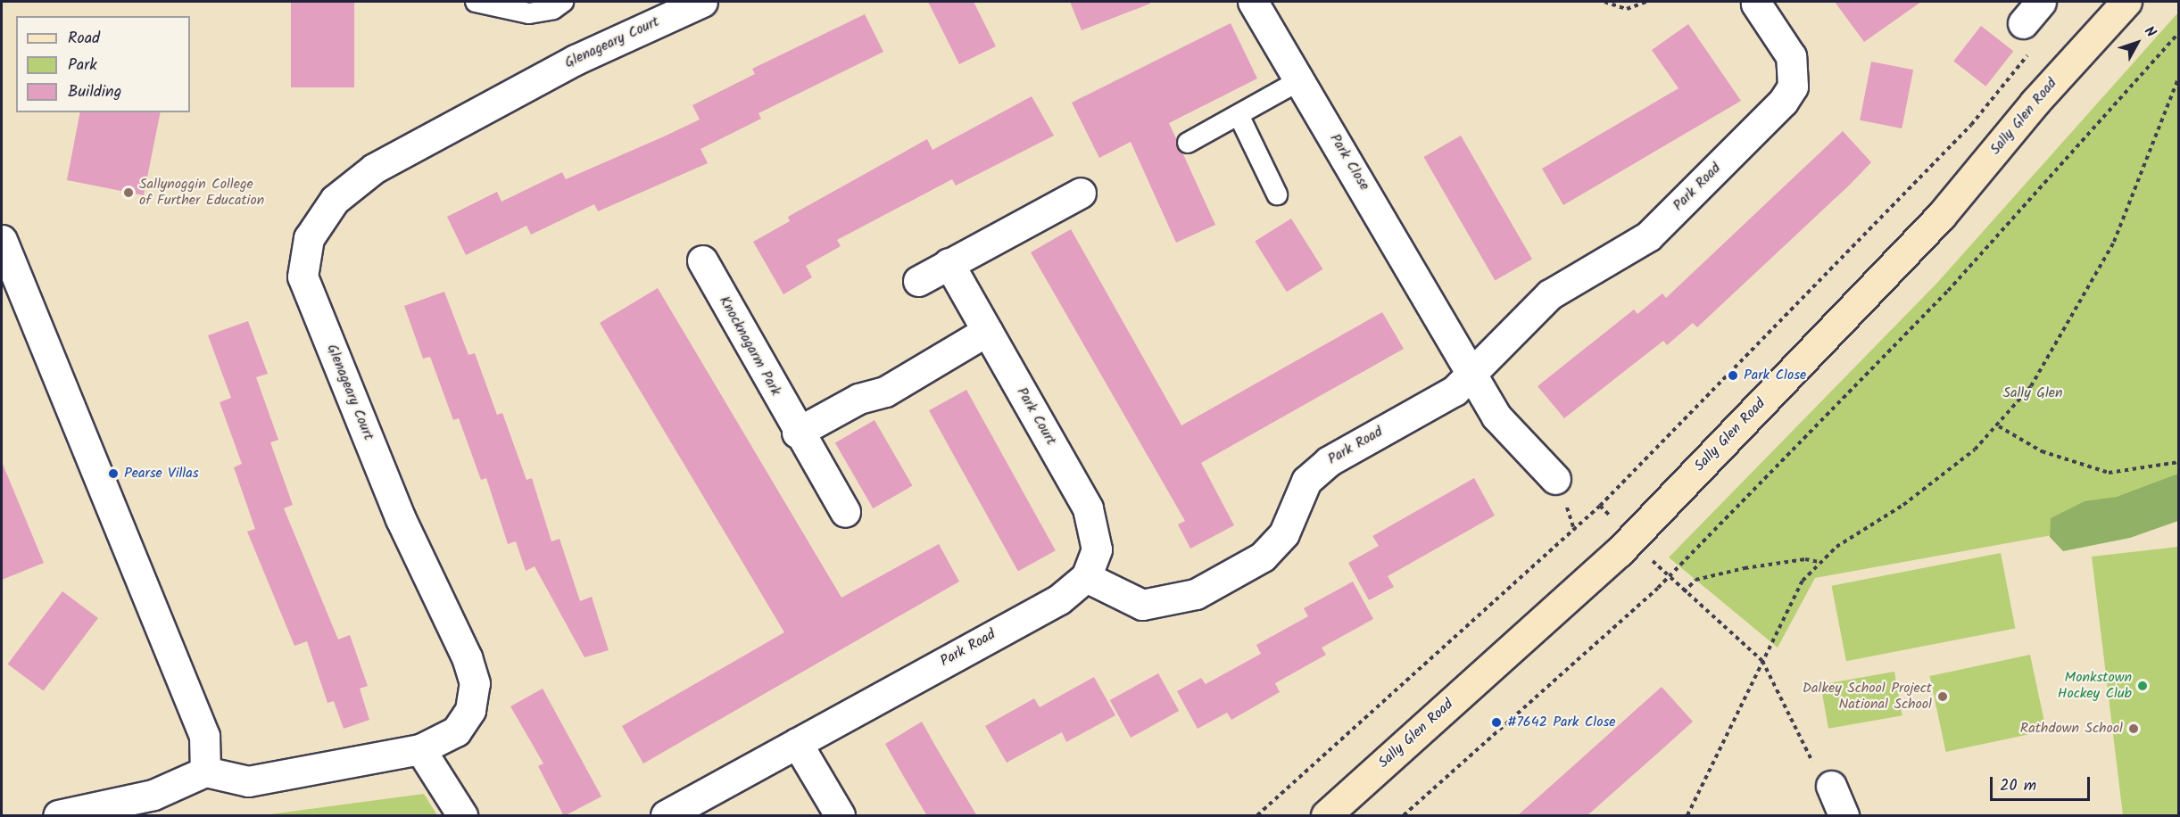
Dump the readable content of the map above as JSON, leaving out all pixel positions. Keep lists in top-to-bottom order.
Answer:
{
  "streets": {
    "main road": ["Sally Glen Road"],
    "street": [
      "Glenageary Court",
      "Park Close",
      "Park Road",
      "Knocknagarm Park",
      "Park Court"
    ]
  },
  "crossings": [
    ["Park Close", "Park Road"],
    ["Park Road", "Park Court"]
  ],
  "parks": ["Sally Glen"],
  "places": [
    "Sallynoggin College of Further Education",
    "Park Close",
    "Pearse Villas",
    "Monkstown Hockey Club",
    "Dalkey School Project National School",
    "#7642 Park Close",
    "Rathdown School"
  ],
  "legend": ["Road", "Park", "Building"],
  "scale_bar": "20 m",
  "north": "top right"
}
